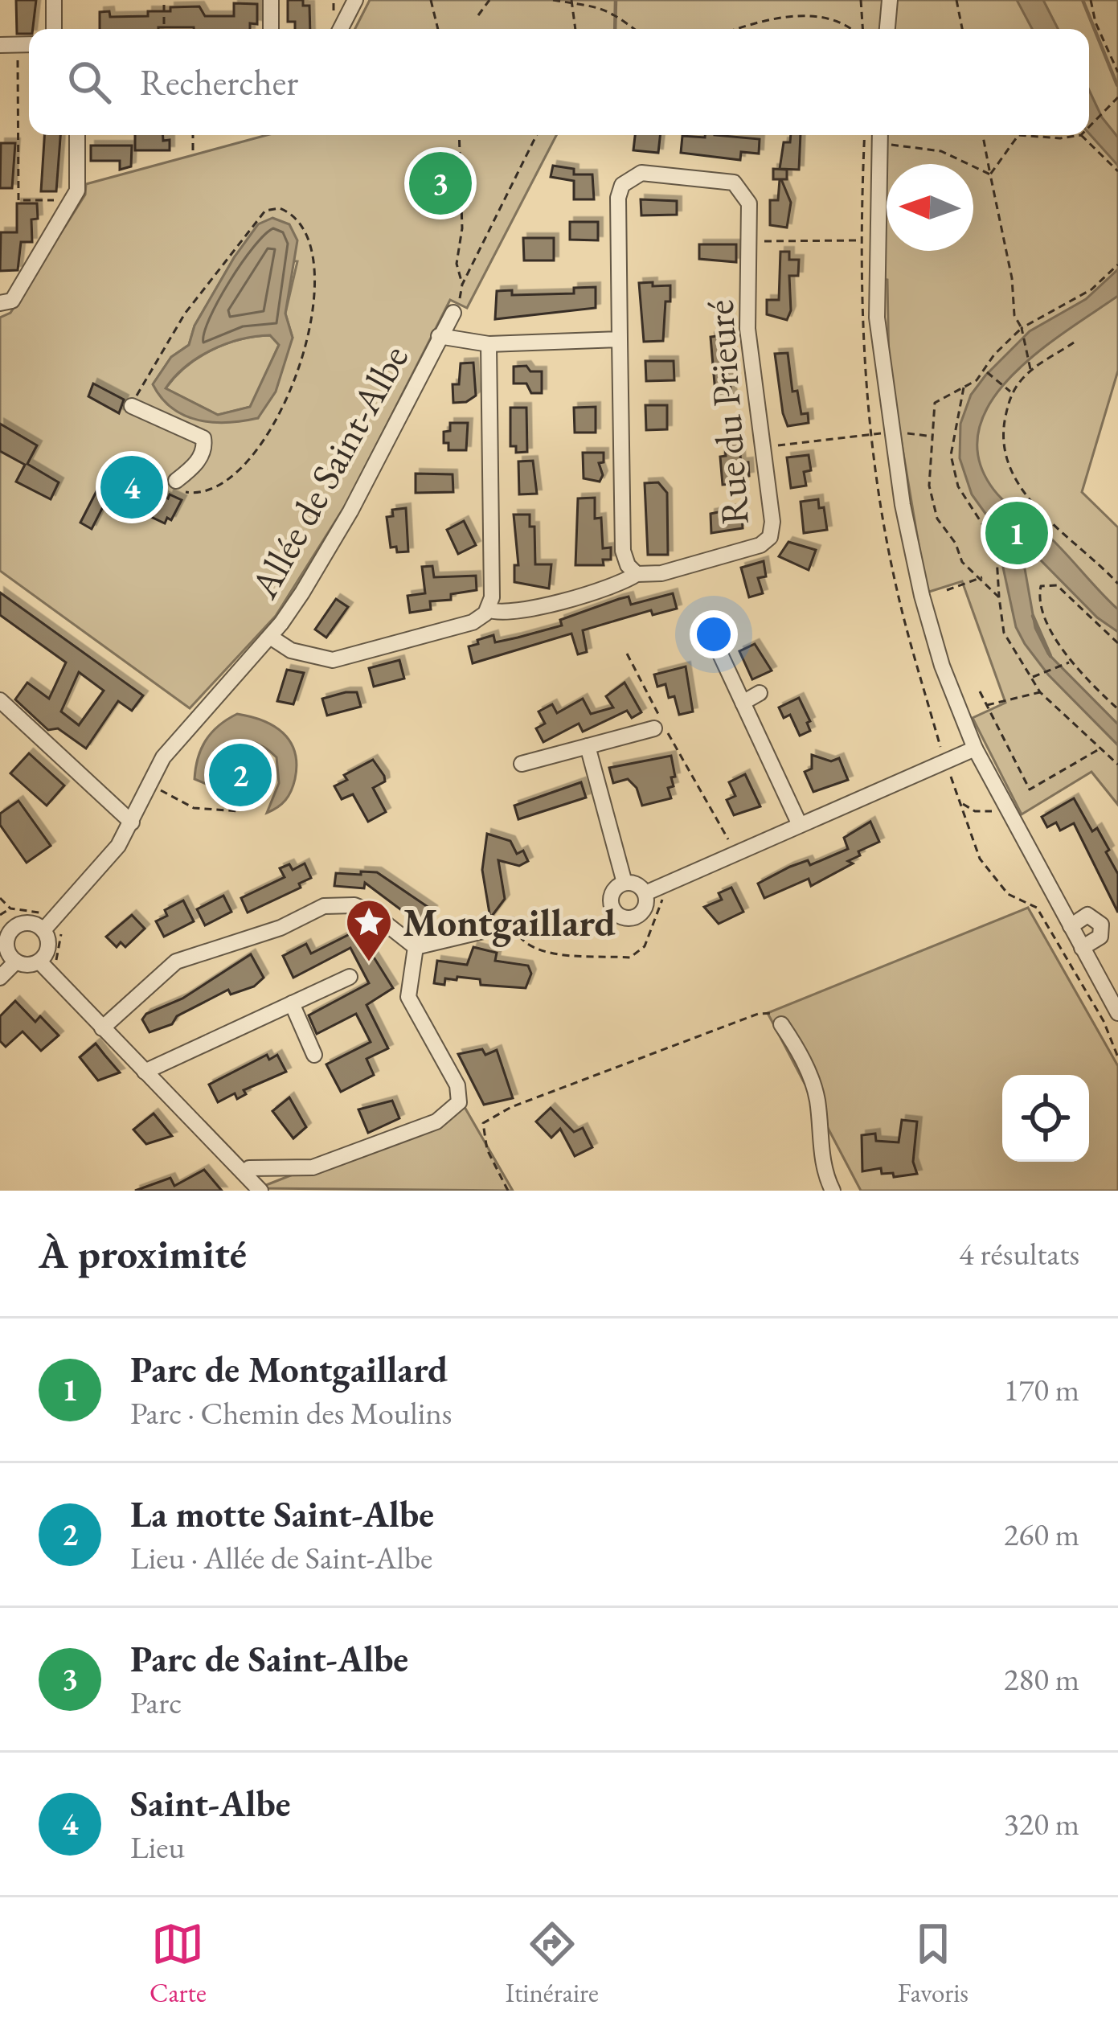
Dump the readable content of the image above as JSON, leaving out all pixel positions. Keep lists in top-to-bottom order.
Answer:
{
  "streets": {
    "street": ["Rue du Prieuré", "Allée de Saint-Albe"]
  },
  "places": {
    "place": ["Montgaillard"]
  },
  "north": "left",
  "page": {
    "search": "Rechercher",
    "pins": [
      "3",
      "4",
      "1",
      "2"
    ],
    "heading": ["À proximité", "4 résultats"],
    "list": [
      {
        "mark": "1",
        "name": "Parc de Montgaillard",
        "note": "Parc · Chemin des Moulins",
        "value": "170 m"
      },
      {
        "mark": "2",
        "name": "La motte Saint-Albe",
        "note": "Lieu · Allée de Saint-Albe",
        "value": "260 m"
      },
      {
        "mark": "3",
        "name": "Parc de Saint-Albe",
        "note": "Parc",
        "value": "280 m"
      },
      {
        "mark": "4",
        "name": "Saint-Albe",
        "note": "Lieu",
        "value": "320 m"
      }
    ],
    "nav": ["Carte", "Itinéraire", "Favoris"]
  }
}
